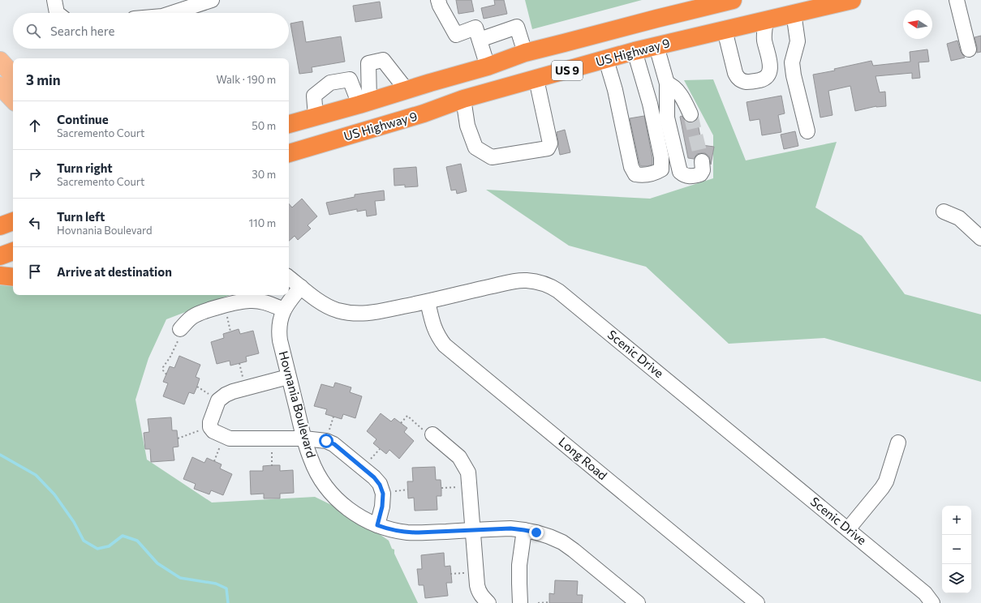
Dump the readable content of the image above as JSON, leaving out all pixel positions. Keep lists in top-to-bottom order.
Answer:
{
  "streets": {
    "highway": ["US Highway 9", "US 9"],
    "street": ["Scenic Drive", "Hovnania Boulevard", "Long Road"]
  },
  "crossings": [
    ["Scenic Drive", "Hovnania Boulevard"],
    ["Scenic Drive", "Long Road"]
  ],
  "north": "left",
  "page": {
    "search": "Search here",
    "heading": ["3 min", "Walk · 190 m"],
    "list": [
      ["Continue", "Sacremento Court", "50 m"],
      ["Turn right", "Sacremento Court", "30 m"],
      ["Turn left", "Hovnania Boulevard", "110 m"],
      "Arrive at destination"
    ],
    "map_buttons": ["+", "−"]
  }
}
